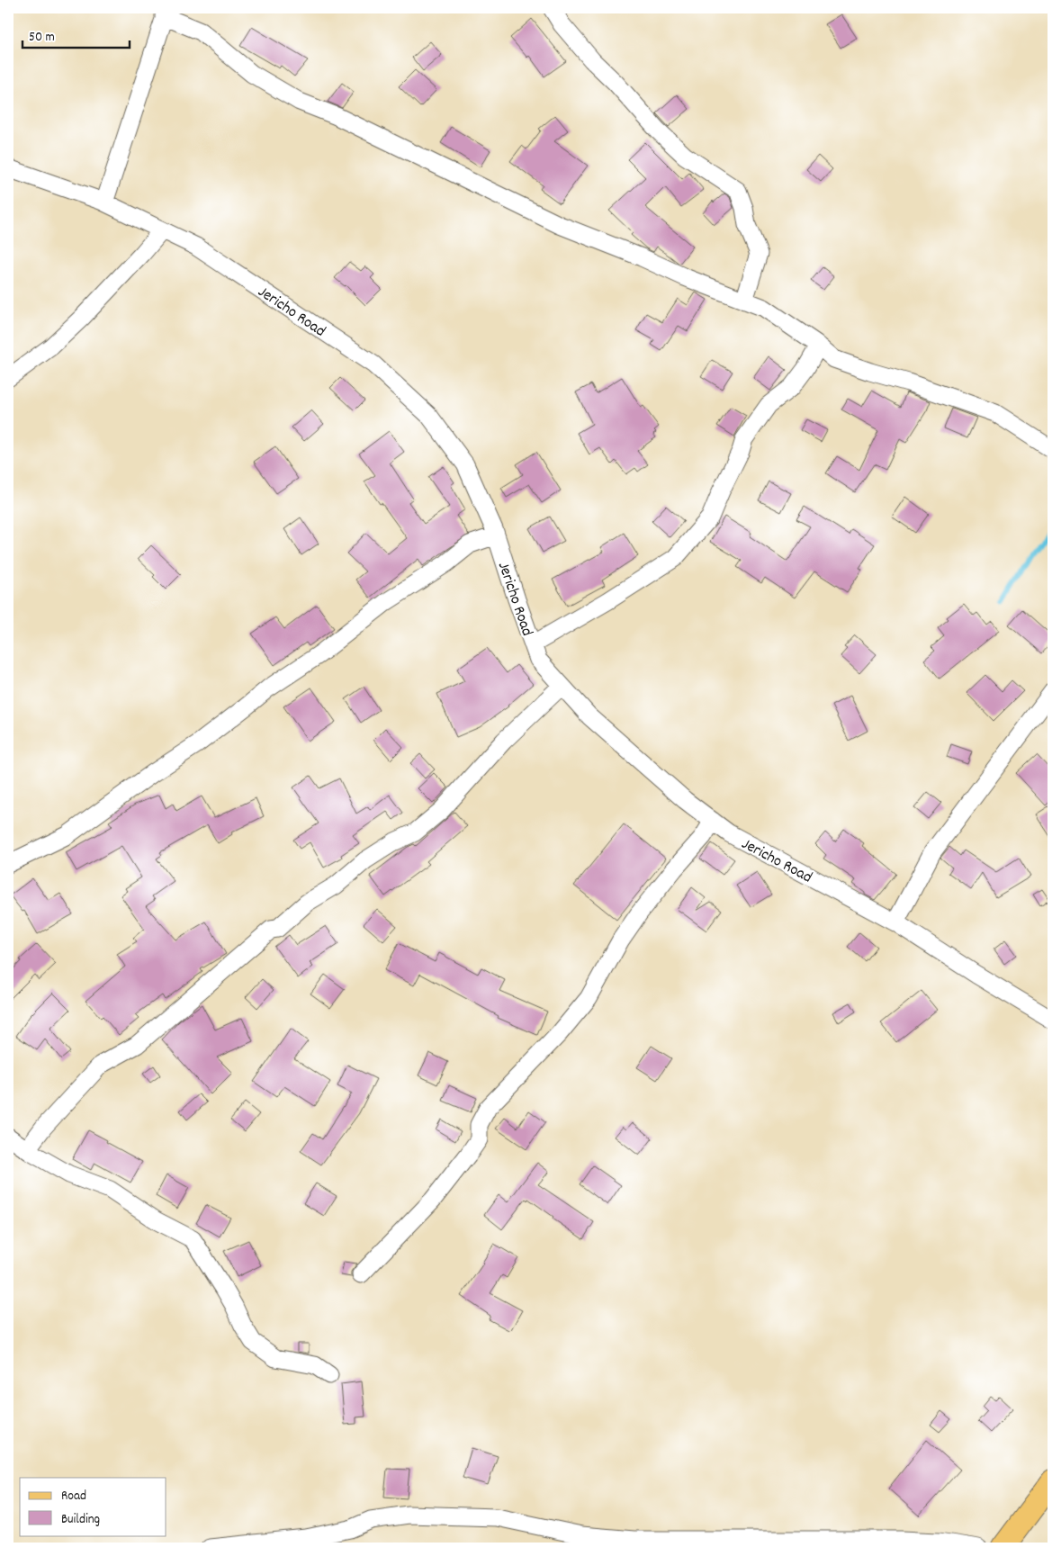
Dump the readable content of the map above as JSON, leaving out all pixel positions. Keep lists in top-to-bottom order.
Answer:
{
  "streets": {
    "street": ["Jericho Road"]
  },
  "legend": ["Road", "Building"],
  "scale_bar": "50 m"
}
